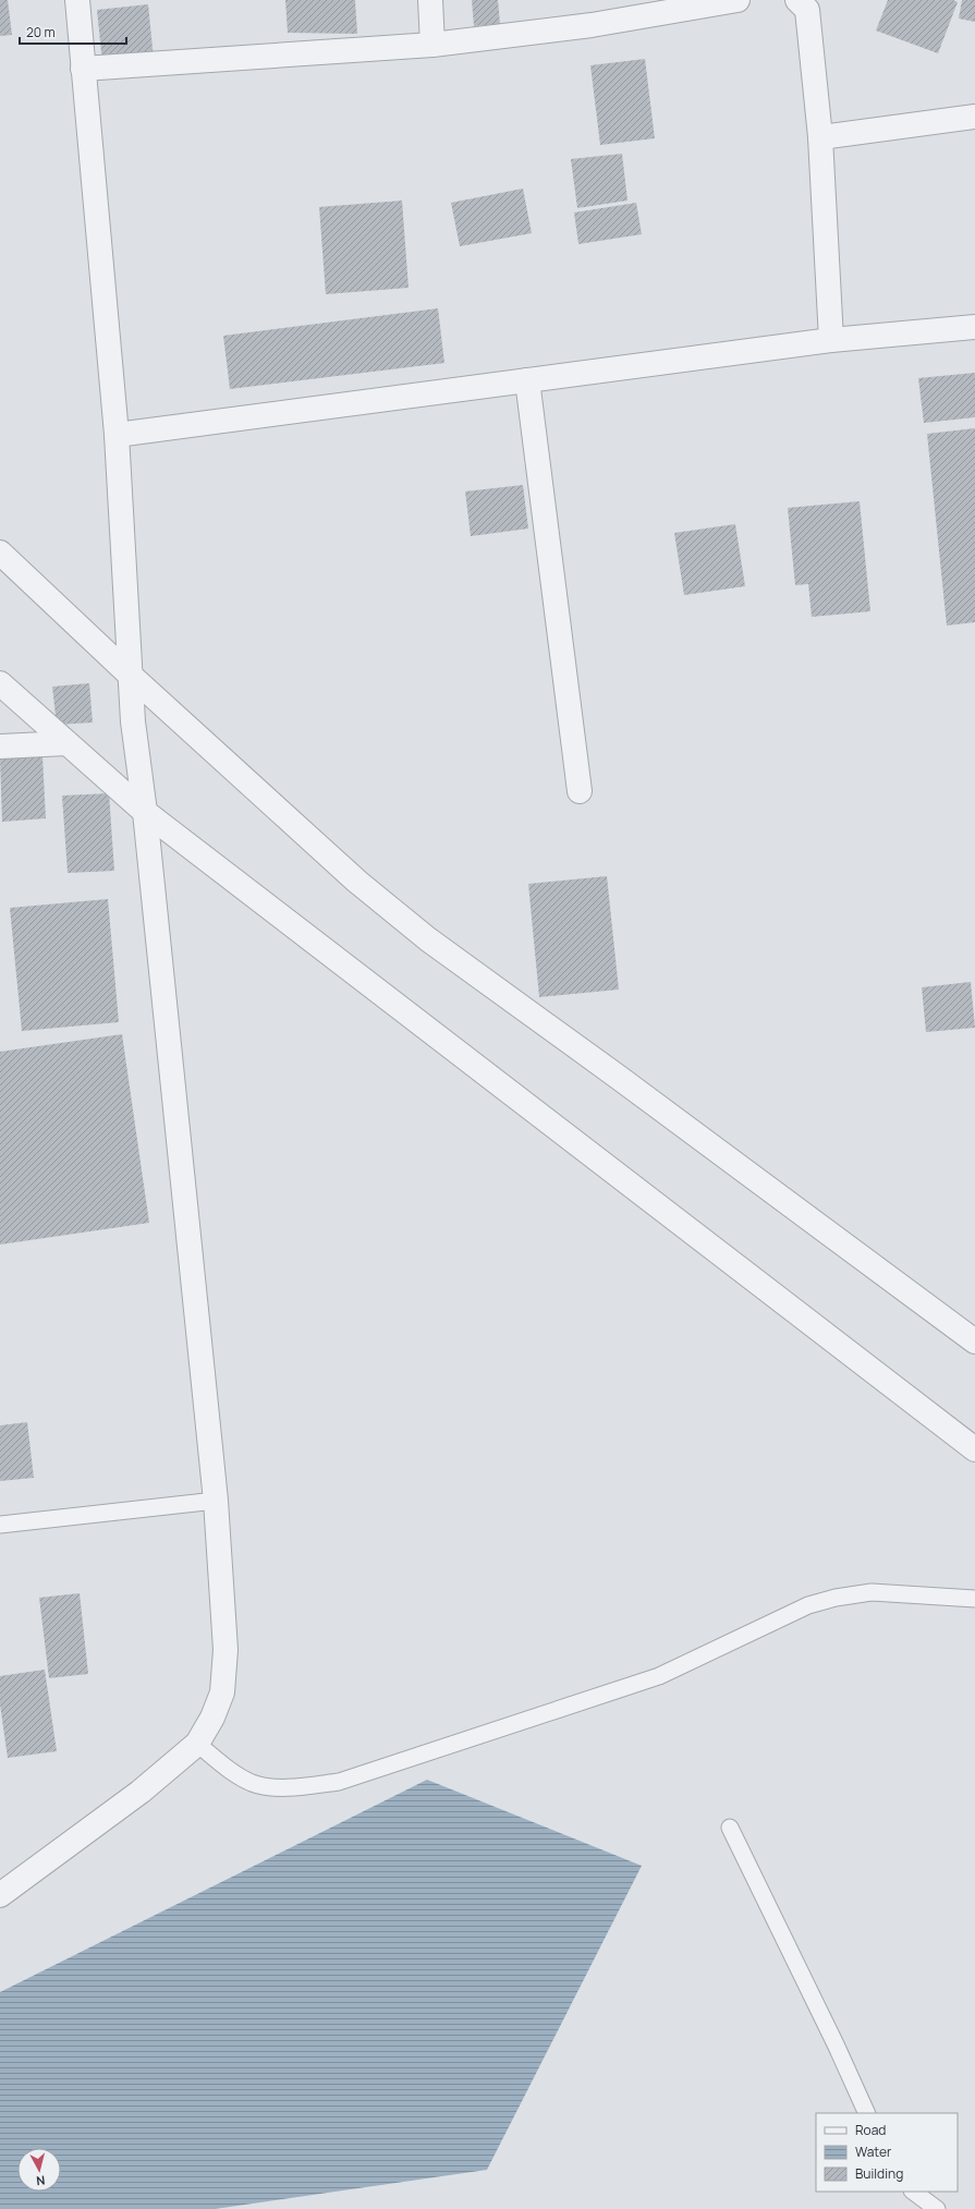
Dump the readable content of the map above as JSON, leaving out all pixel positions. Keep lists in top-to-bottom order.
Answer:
{
  "legend": ["Road", "Water", "Building"],
  "scale_bar": "20 m",
  "north": "bottom"
}
